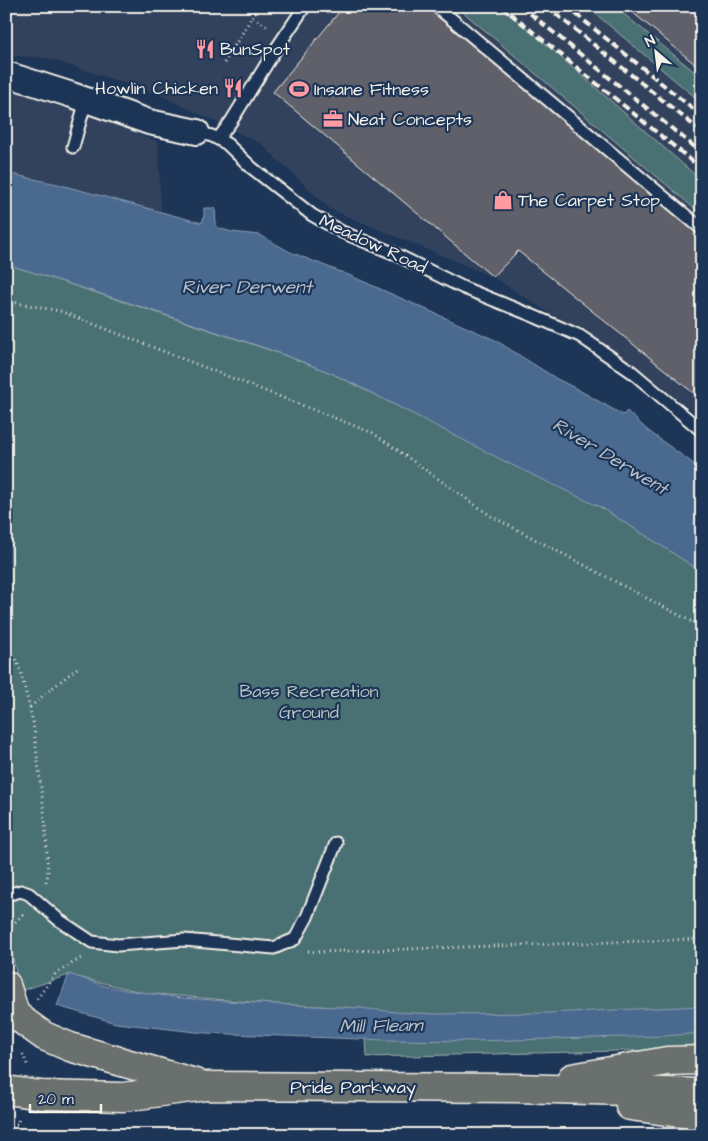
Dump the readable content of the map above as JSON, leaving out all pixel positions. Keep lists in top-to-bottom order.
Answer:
{
  "streets": {
    "main road": ["Pride Parkway"],
    "street": ["Meadow Road"]
  },
  "water": ["River Derwent", "Mill Fleam"],
  "parks": ["Bass Recreation Ground"],
  "places": {
    "restaurant": ["BunSpot", "Howlin Chicken"],
    "sports": ["Insane Fitness"],
    "office": ["Neat Concepts"],
    "shop": ["The Carpet Stop"]
  },
  "scale_bar": "20 m",
  "north": "top left"
}
